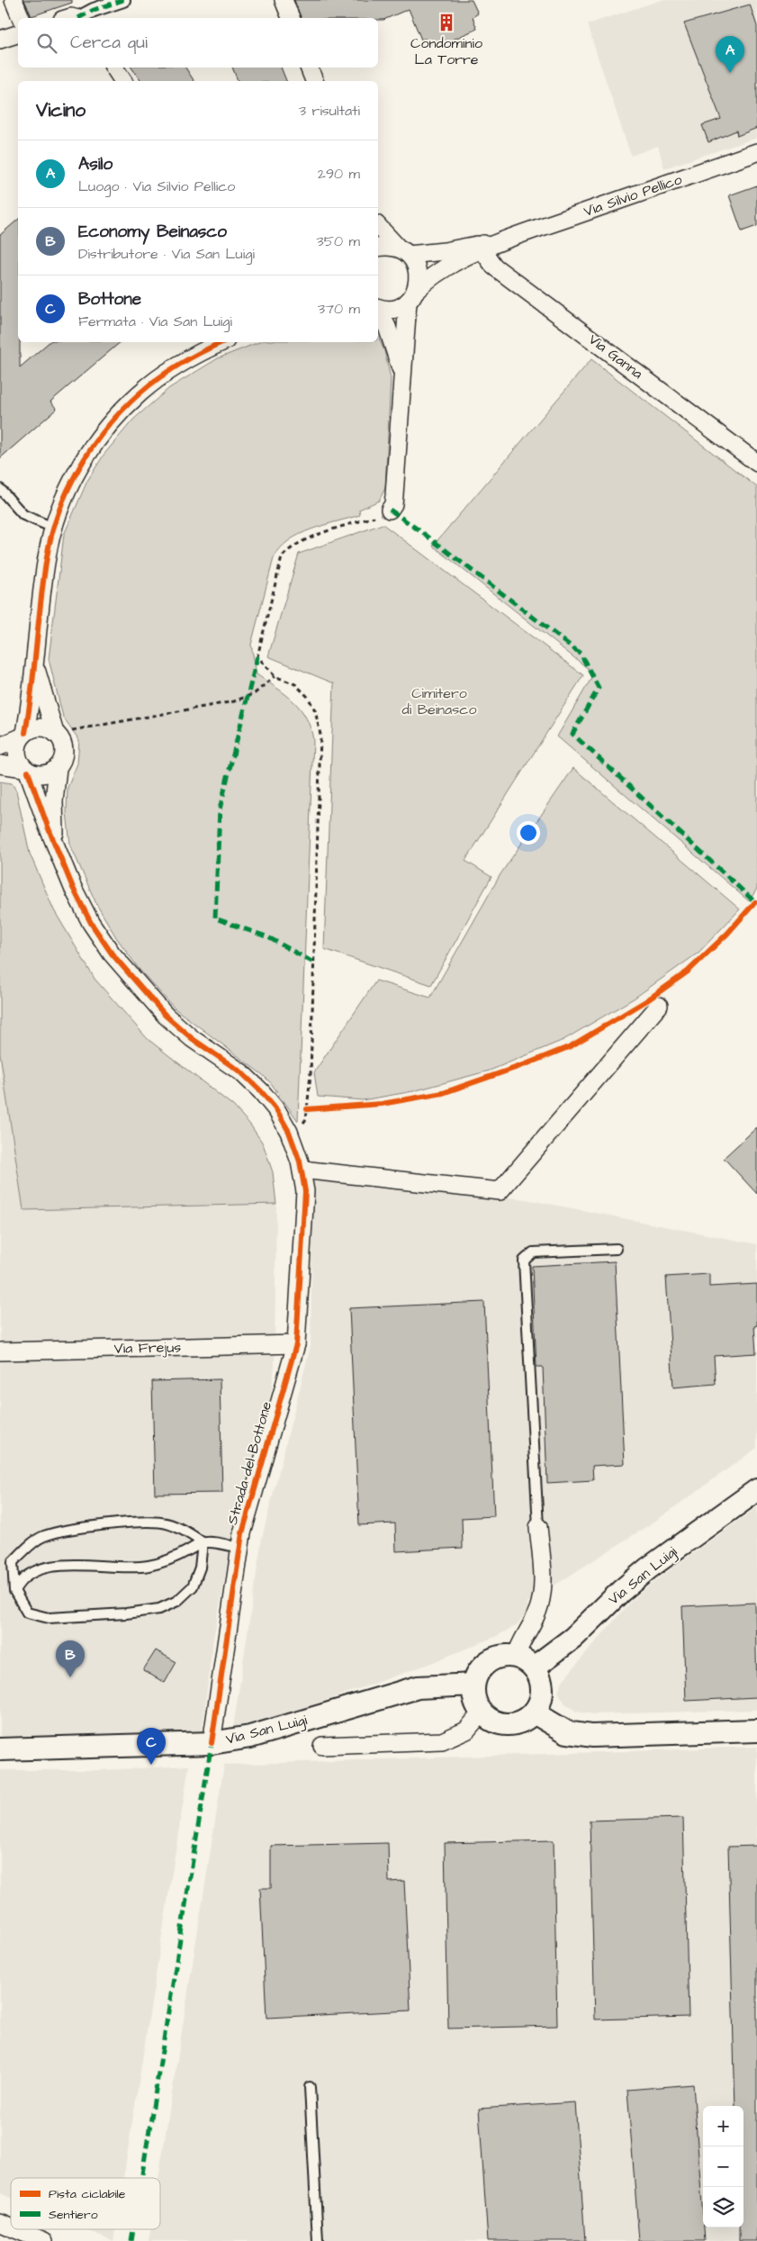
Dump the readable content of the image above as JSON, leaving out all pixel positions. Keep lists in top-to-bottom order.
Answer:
{
  "streets": {
    "street": [
      "Via Silvio Pellico",
      "Via Ganna",
      "Via Frejus",
      "Strada del Bottone",
      "Via San Luigi"
    ]
  },
  "crossings": [
    ["Via Silvio Pellico", "Via Ganna"],
    ["Via Frejus", "Strada del Bottone"],
    ["Strada del Bottone", "Via San Luigi"]
  ],
  "parks": ["Cimitero di Beinasco"],
  "places": {
    "building": ["Condominio La Torre"]
  },
  "legend": ["Pista ciclabile", "Sentiero"],
  "page": {
    "search": "Cerca qui",
    "pins": ["A", "B", "C"],
    "heading": ["Vicino", "3 risultati"],
    "list": [
      {
        "mark": "A",
        "name": "Asilo",
        "note": "Luogo · Via Silvio Pellico",
        "value": "290 m"
      },
      {
        "mark": "B",
        "name": "Economy Beinasco",
        "note": "Distributore · Via San Luigi",
        "value": "350 m"
      },
      {
        "mark": "C",
        "name": "Bottone",
        "note": "Fermata · Via San Luigi",
        "value": "370 m"
      }
    ],
    "map_buttons": ["+", "−"]
  }
}
